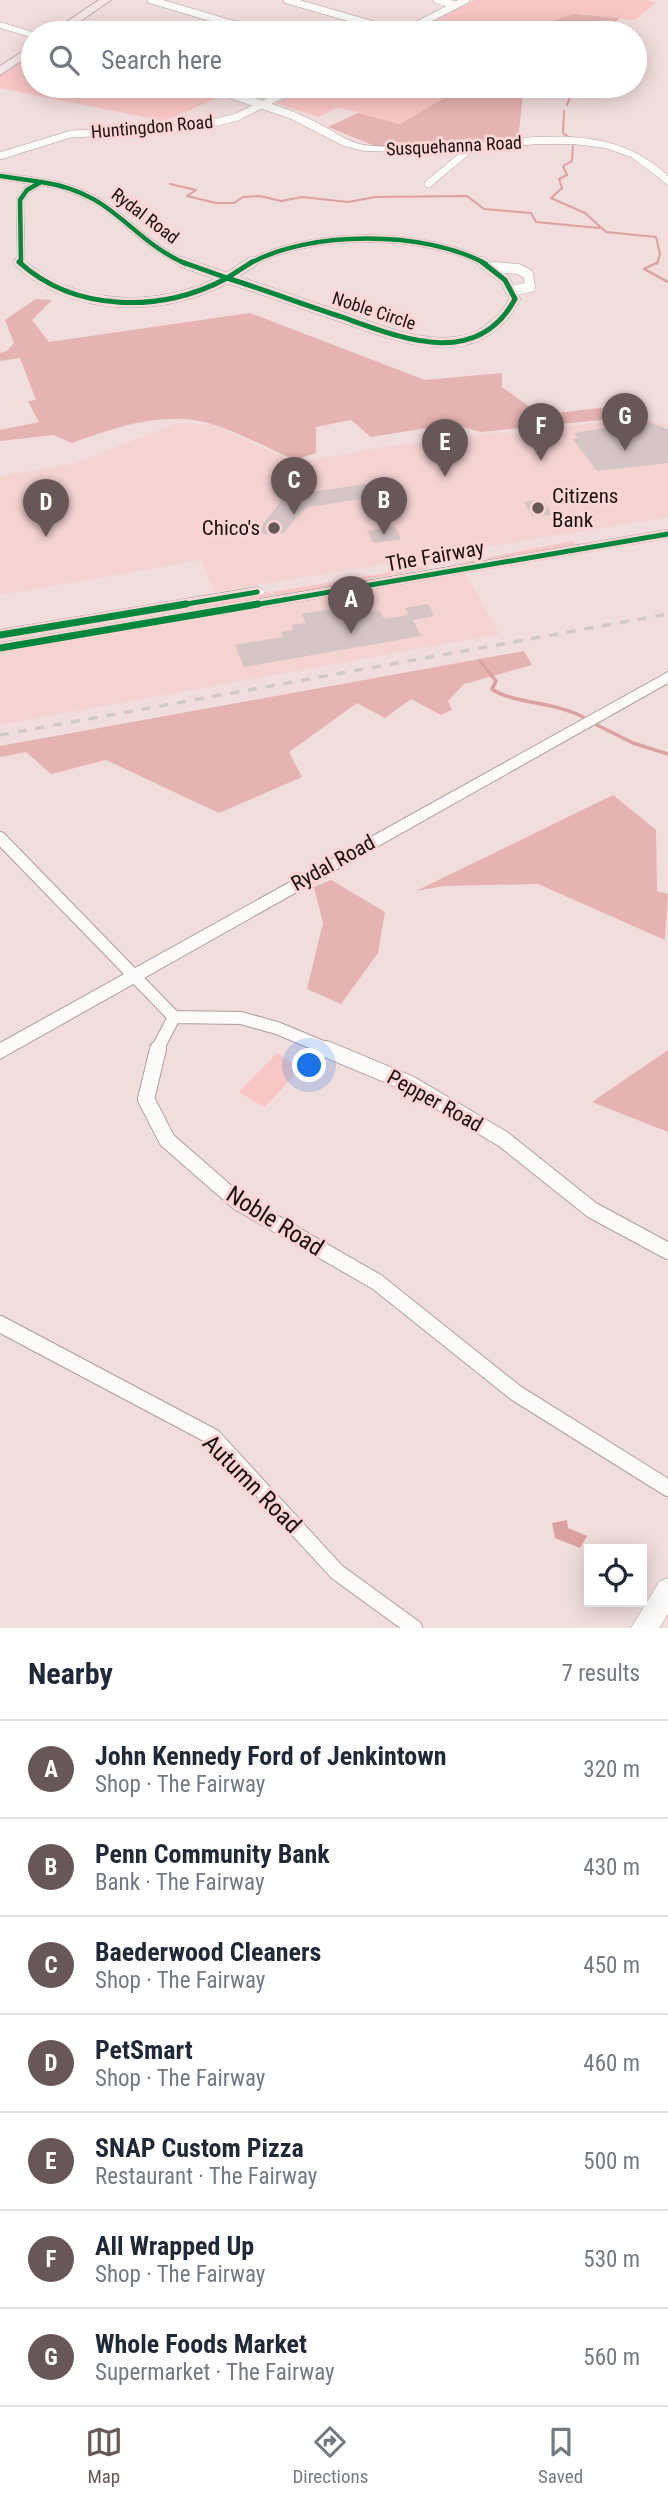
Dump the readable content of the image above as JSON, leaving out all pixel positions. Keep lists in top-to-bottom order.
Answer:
{
  "streets": {
    "main road": ["Susquehanna Road", "The Fairway"],
    "street": [
      "Huntingdon Road",
      "Rydal Road",
      "Noble Circle",
      "Pepper Road",
      "Noble Road",
      "Autumn Road"
    ]
  },
  "crossings": [
    ["Huntingdon Road", "Susquehanna Road"],
    ["Rydal Road", "Noble Circle"],
    ["Pepper Road", "Noble Road"]
  ],
  "places": ["Citizens Bank", "Chico's"],
  "page": {
    "search": "Search here",
    "pins": [
      "G",
      "F",
      "E",
      "C",
      "B",
      "D",
      "A"
    ],
    "heading": ["Nearby", "7 results"],
    "list": [
      {
        "mark": "A",
        "name": "John Kennedy Ford of Jenkintown",
        "note": "Shop · The Fairway",
        "value": "320 m"
      },
      {
        "mark": "B",
        "name": "Penn Community Bank",
        "note": "Bank · The Fairway",
        "value": "430 m"
      },
      {
        "mark": "C",
        "name": "Baederwood Cleaners",
        "note": "Shop · The Fairway",
        "value": "450 m"
      },
      {
        "mark": "D",
        "name": "PetSmart",
        "note": "Shop · The Fairway",
        "value": "460 m"
      },
      {
        "mark": "E",
        "name": "SNAP Custom Pizza",
        "note": "Restaurant · The Fairway",
        "value": "500 m"
      },
      {
        "mark": "F",
        "name": "All Wrapped Up",
        "note": "Shop · The Fairway",
        "value": "530 m"
      },
      {
        "mark": "G",
        "name": "Whole Foods Market",
        "note": "Supermarket · The Fairway",
        "value": "560 m"
      }
    ],
    "nav": ["Map", "Directions", "Saved"]
  }
}
